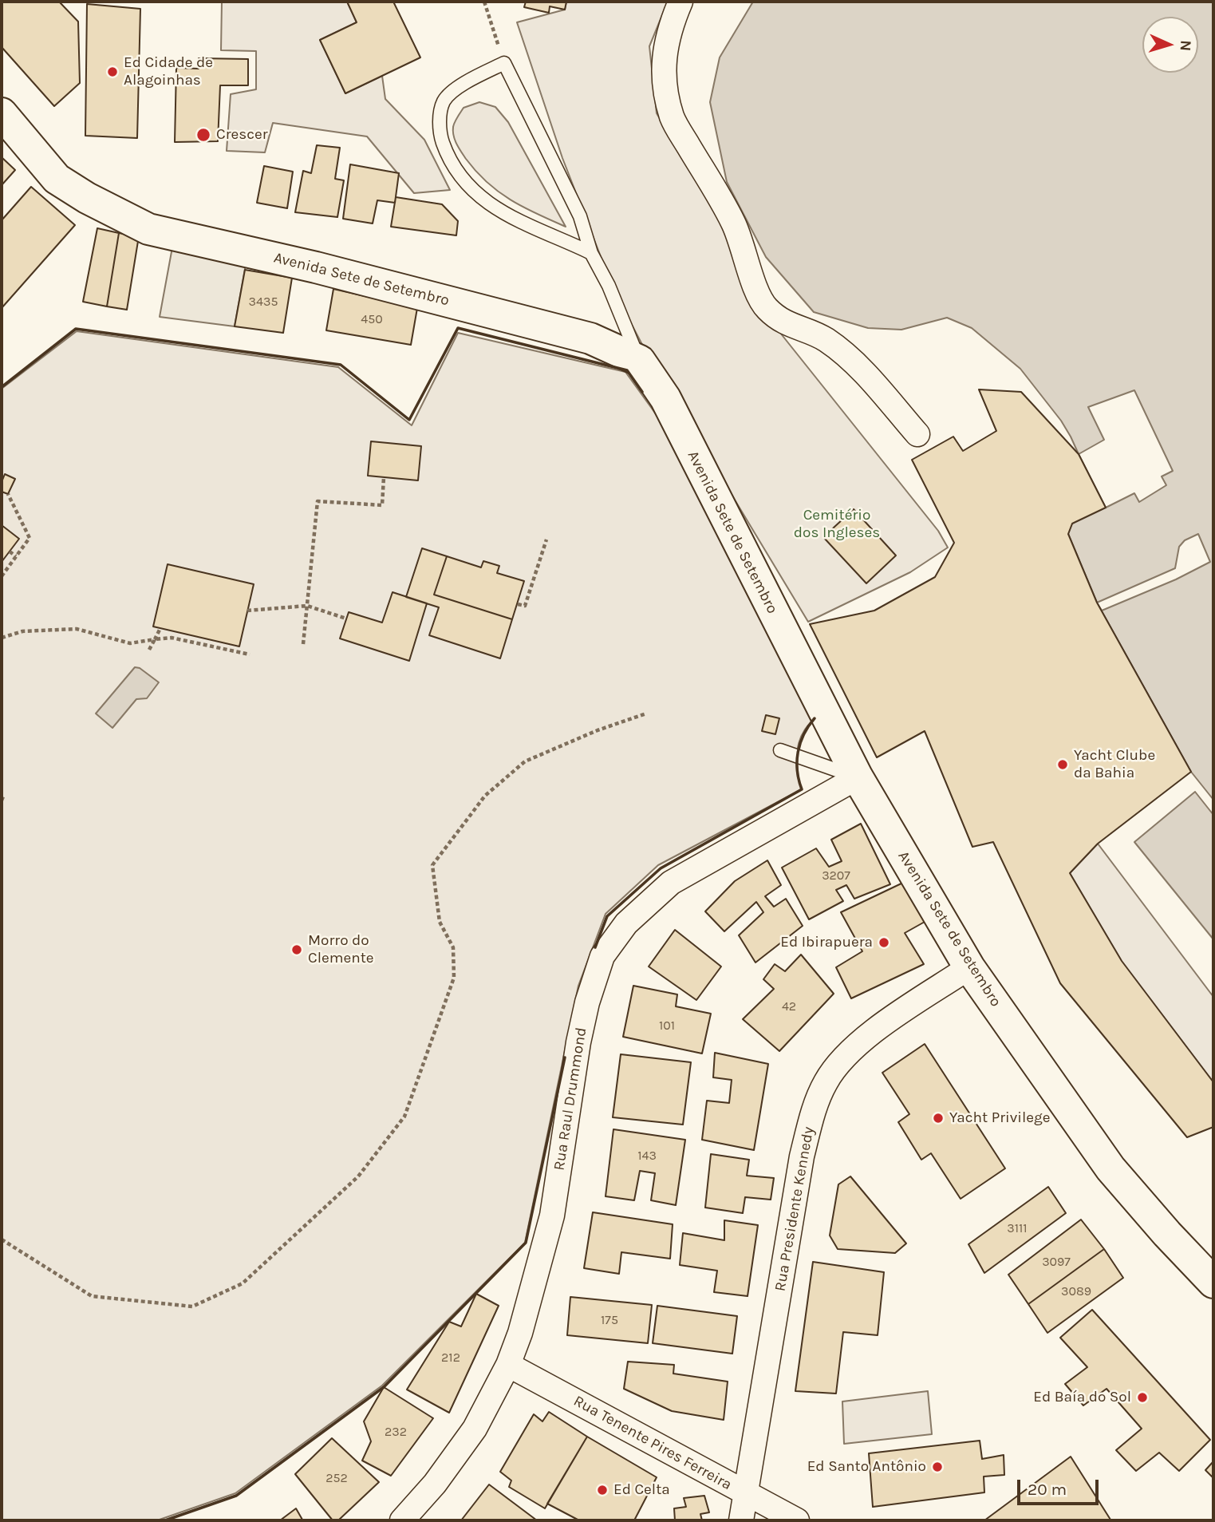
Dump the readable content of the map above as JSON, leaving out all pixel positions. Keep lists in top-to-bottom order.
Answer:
{
  "streets": {
    "main road": ["Avenida Sete de Setembro"],
    "street": ["Rua Raul Drummond", "Rua Presidente Kennedy", "Rua Tenente Pires Ferreira"]
  },
  "crossings": [
    ["Avenida Sete de Setembro", "Rua Raul Drummond"],
    ["Avenida Sete de Setembro", "Rua Presidente Kennedy"],
    ["Rua Raul Drummond", "Rua Tenente Pires Ferreira"],
    ["Rua Presidente Kennedy", "Rua Tenente Pires Ferreira"]
  ],
  "parks": ["Cemitério dos Ingleses"],
  "places": [
    "Ed Cidade de Alagoinhas",
    "Crescer",
    "Yacht Clube da Bahia",
    "Ed Ibirapuera",
    "Morro do Clemente",
    "Yacht Privilege",
    "Ed Baía do Sol",
    "Ed Santo Antônio",
    "Ed Celta"
  ],
  "house_numbers": [
    "3435",
    "450",
    "3207",
    "42",
    "101",
    "143",
    "3111",
    "3097",
    "3089",
    "175",
    "212",
    "232",
    "252"
  ],
  "scale_bar": "20 m",
  "north": "right"
}
